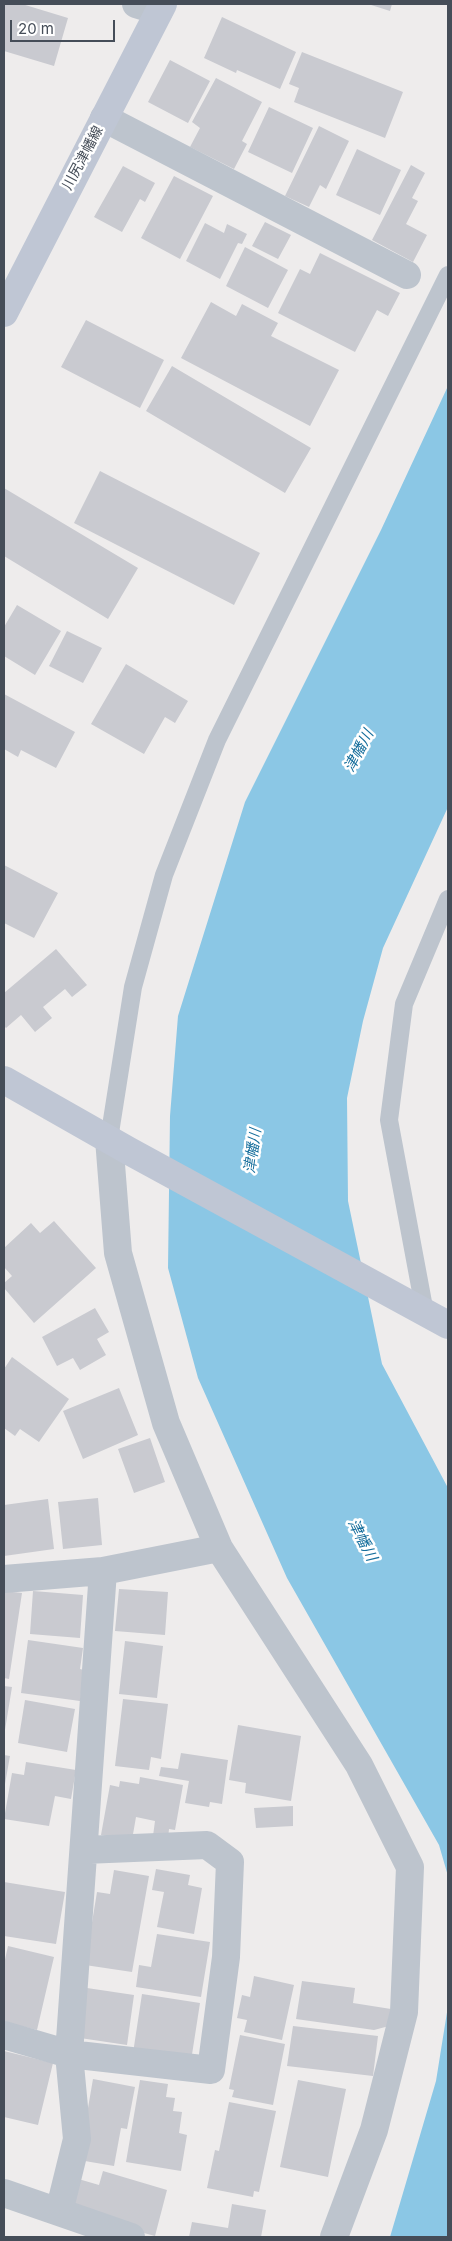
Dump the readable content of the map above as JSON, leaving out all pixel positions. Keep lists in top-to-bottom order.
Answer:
{
  "streets": {
    "street": ["川尻津幡線"]
  },
  "water": ["津幡川"],
  "scale_bar": "20 m"
}
